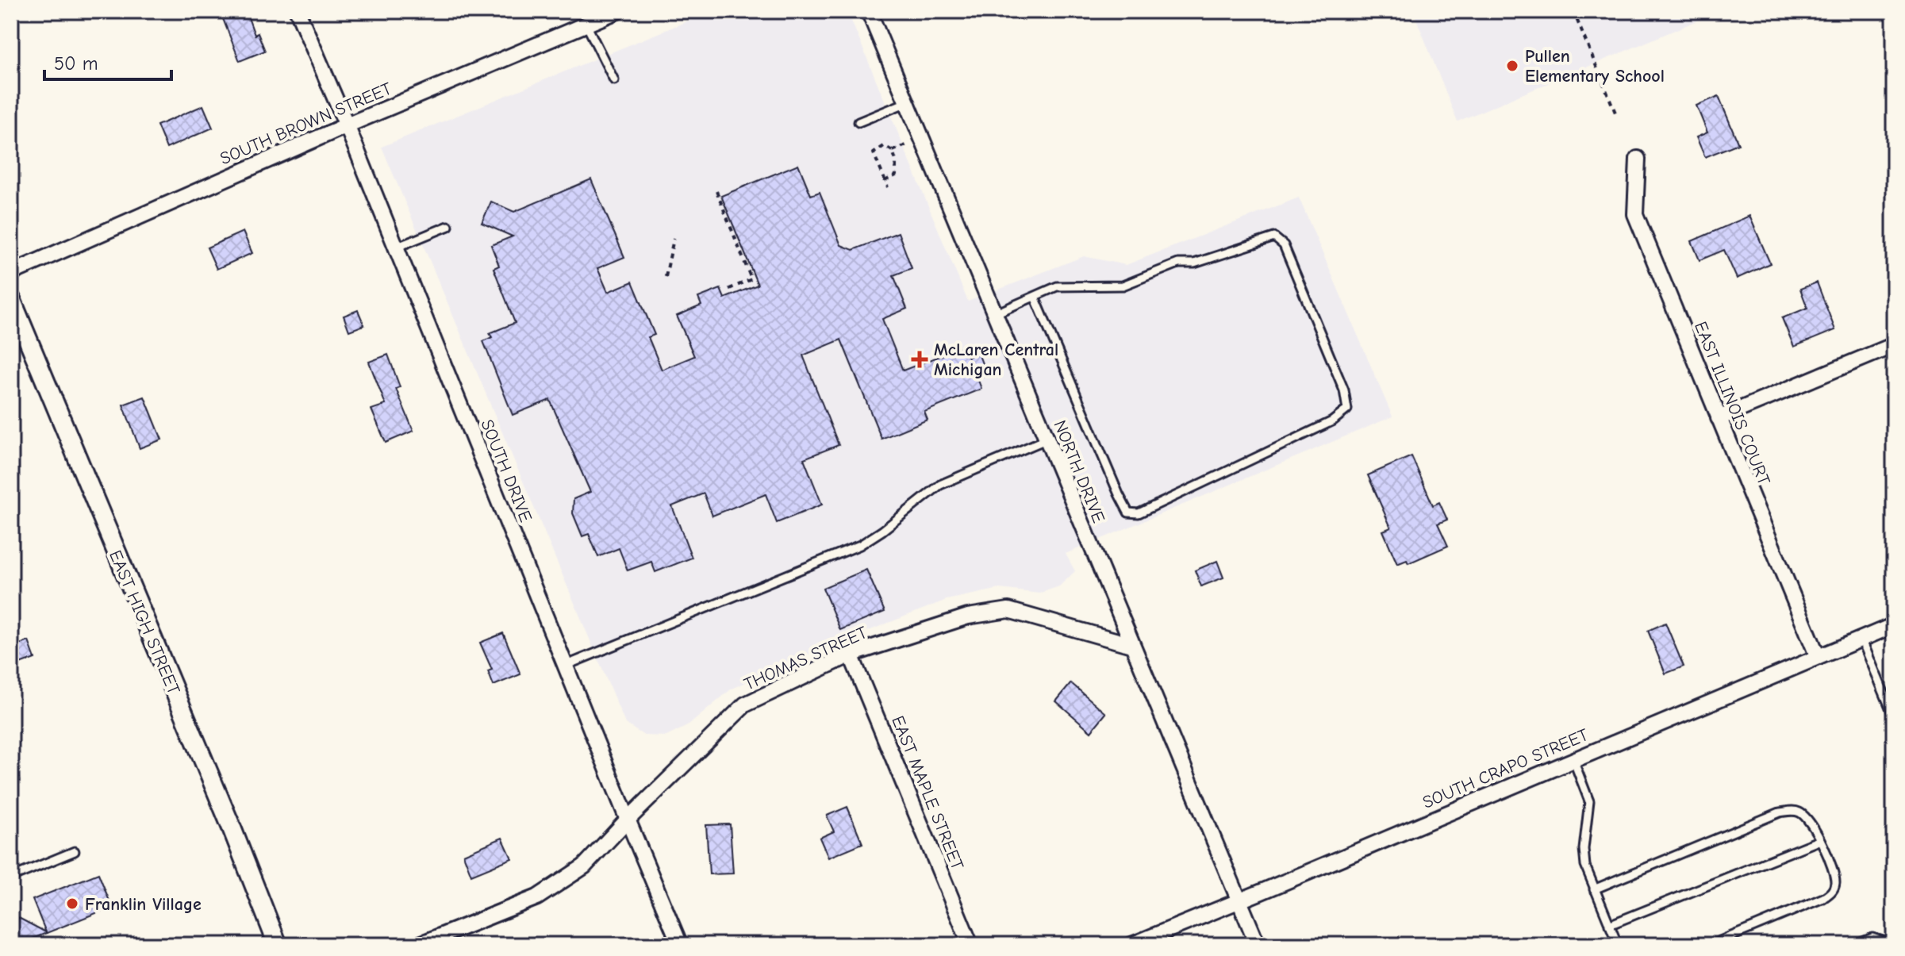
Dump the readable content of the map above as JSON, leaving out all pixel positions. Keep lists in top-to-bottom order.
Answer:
{
  "streets": {
    "street": [
      "SOUTH BROWN STREET",
      "EAST ILLINOIS COURT",
      "SOUTH DRIVE",
      "NORTH DRIVE",
      "EAST HIGH STREET",
      "THOMAS STREET",
      "SOUTH CRAPO STREET",
      "EAST MAPLE STREET"
    ]
  },
  "crossings": [
    ["SOUTH BROWN STREET", "SOUTH DRIVE"],
    ["EAST ILLINOIS COURT", "SOUTH CRAPO STREET"],
    ["SOUTH DRIVE", "THOMAS STREET"],
    ["NORTH DRIVE", "THOMAS STREET"],
    ["NORTH DRIVE", "SOUTH CRAPO STREET"],
    ["THOMAS STREET", "EAST MAPLE STREET"]
  ],
  "places": {
    "other": ["Pullen Elementary School", "Franklin Village"],
    "health": ["McLaren Central Michigan"]
  },
  "scale_bar": "50 m"
}
